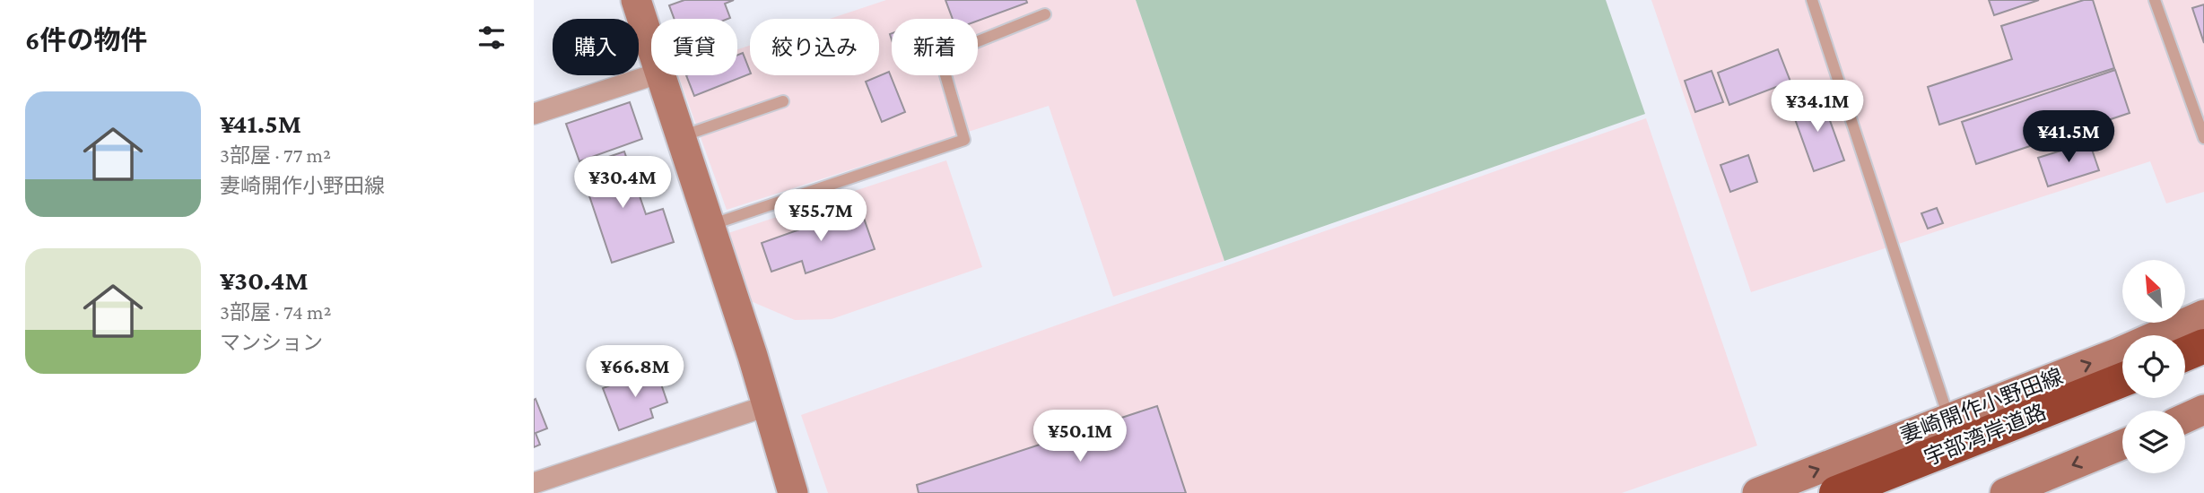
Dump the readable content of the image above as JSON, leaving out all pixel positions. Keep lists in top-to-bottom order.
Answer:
{
  "streets": {
    "highway": ["宇部湾岸道路"],
    "main road": ["妻崎開作小野田線"]
  },
  "north": "top left",
  "page": {
    "heading": "6件の物件",
    "chip": [
      "購入",
      "賃貸",
      "絞り込み",
      "新着"
    ],
    "list": [
      {
        "name": "¥41.5M",
        "note": "3部屋 · 77 m² · 妻崎開作小野田線"
      },
      {
        "name": "¥30.4M",
        "note": "3部屋 · 74 m² · マンション"
      }
    ],
    "price": [
      "¥34.1M",
      "¥41.5M",
      "¥30.4M",
      "¥55.7M",
      "¥66.8M",
      "¥50.1M"
    ]
  }
}
